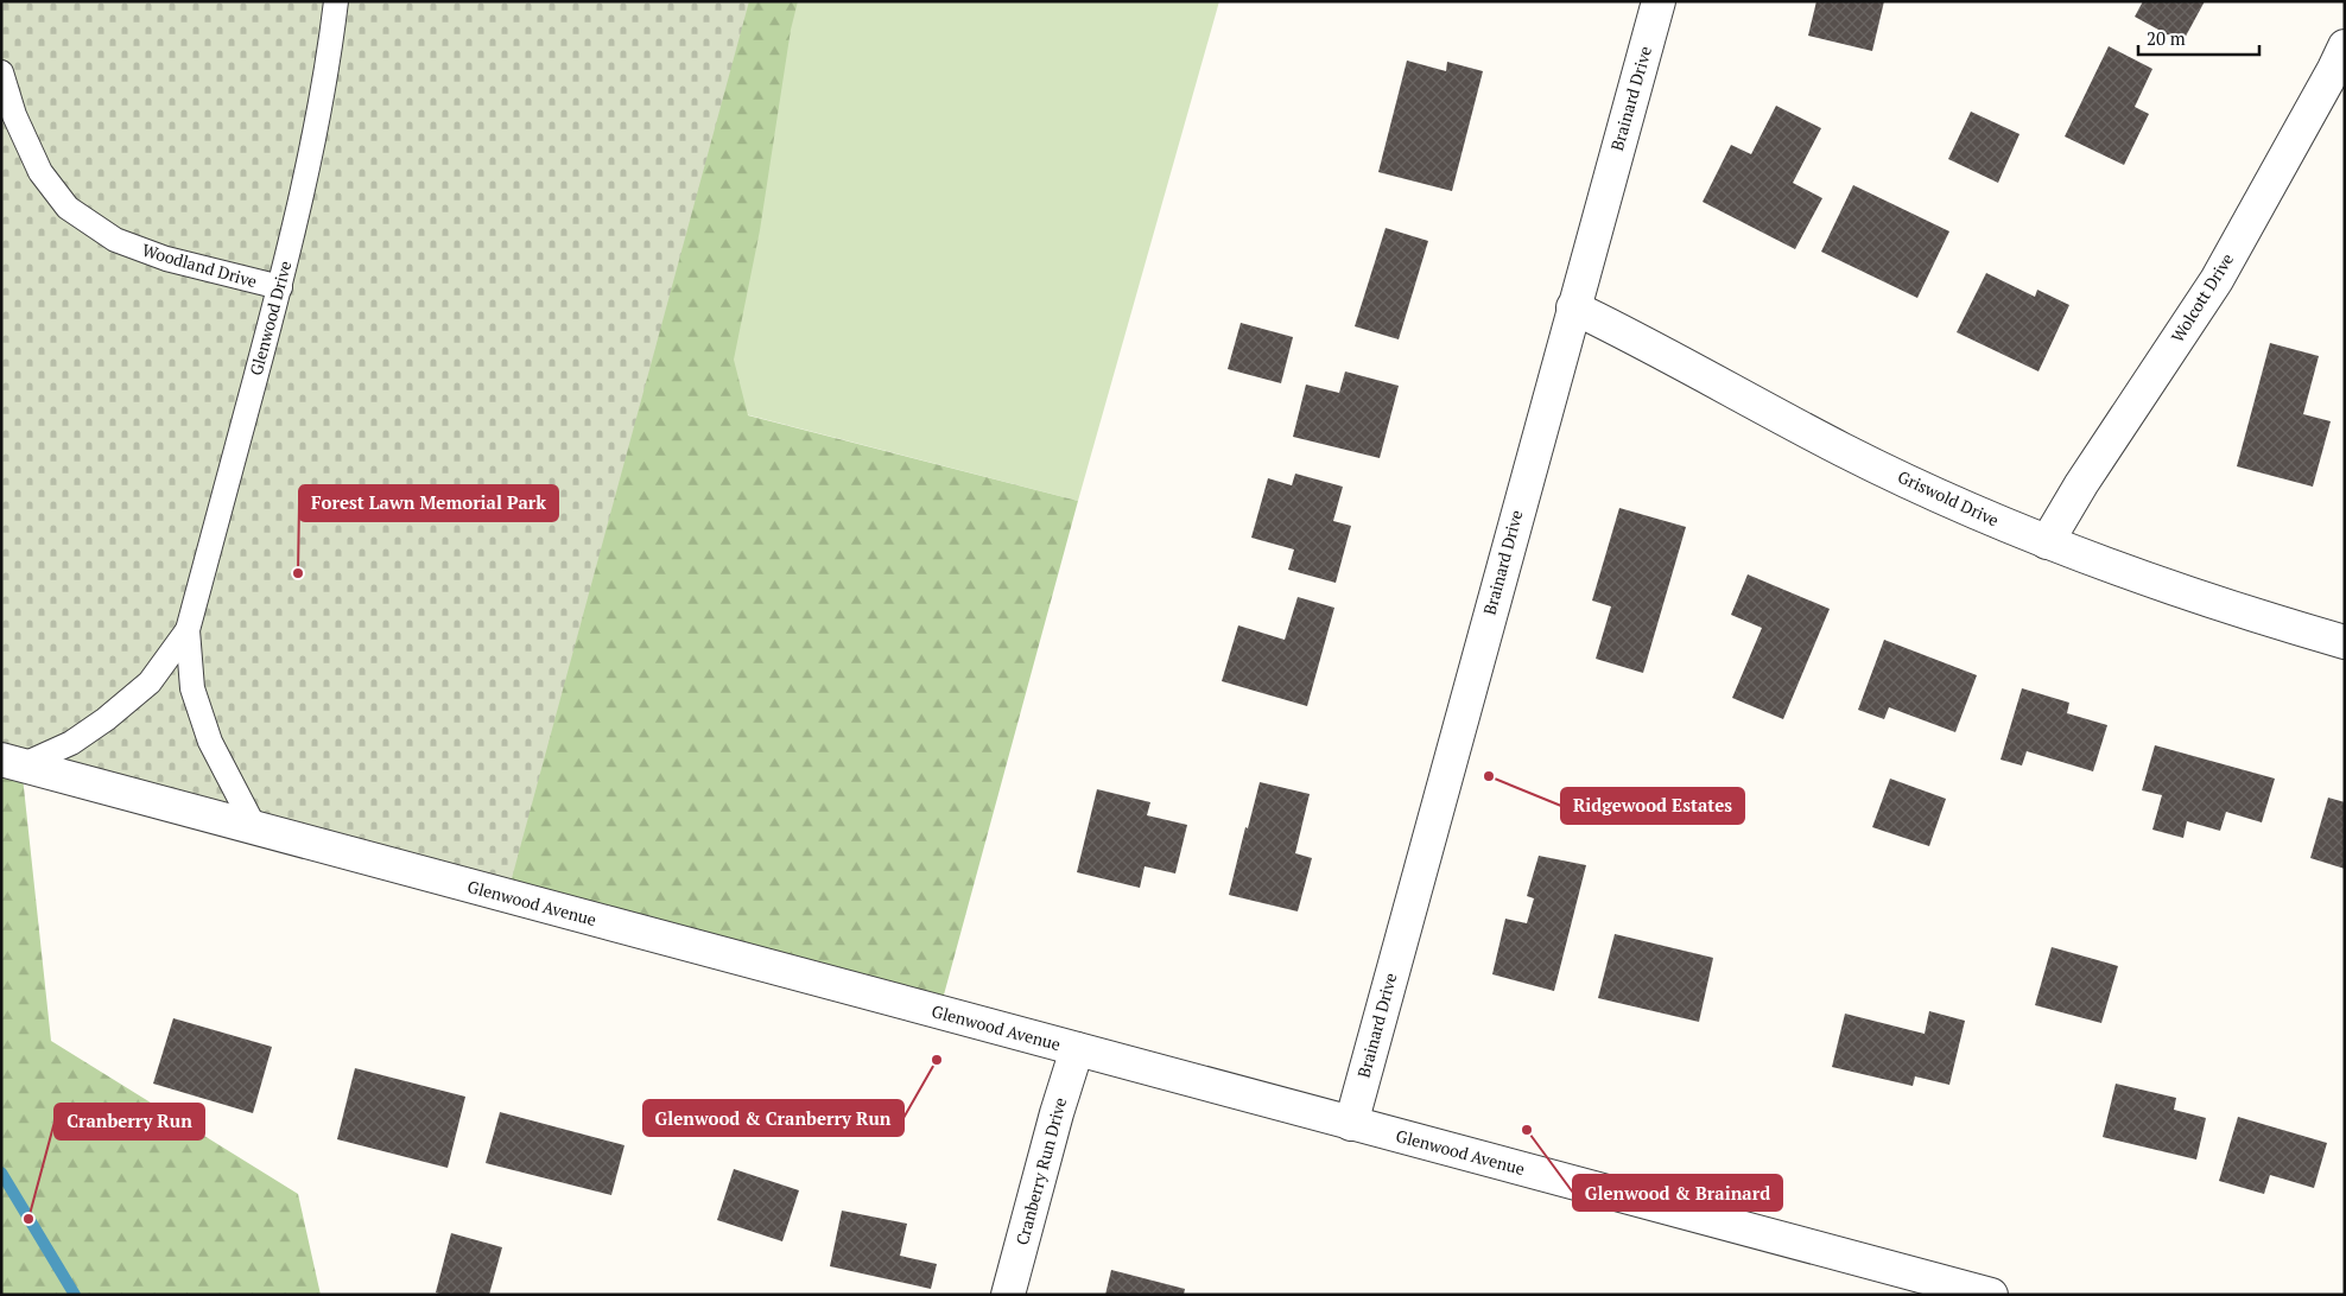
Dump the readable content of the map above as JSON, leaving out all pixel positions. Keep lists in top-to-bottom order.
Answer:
{
  "streets": {
    "street": [
      "Brainard Drive",
      "Wolcott Drive",
      "Griswold Drive",
      "Glenwood Avenue",
      "Cranberry Run Drive"
    ],
    "lane": ["Woodland Drive", "Glenwood Drive"]
  },
  "crossings": [
    ["Brainard Drive", "Griswold Drive"],
    ["Brainard Drive", "Glenwood Avenue"],
    ["Woodland Drive", "Glenwood Drive"],
    ["Wolcott Drive", "Griswold Drive"],
    ["Glenwood Drive", "Glenwood Avenue"],
    ["Glenwood Avenue", "Cranberry Run Drive"]
  ],
  "places": [
    "Forest Lawn Memorial Park",
    "Ridgewood Estates",
    "Glenwood & Cranberry Run",
    "Glenwood & Brainard",
    "Cranberry Run"
  ],
  "scale_bar": "20 m"
}
